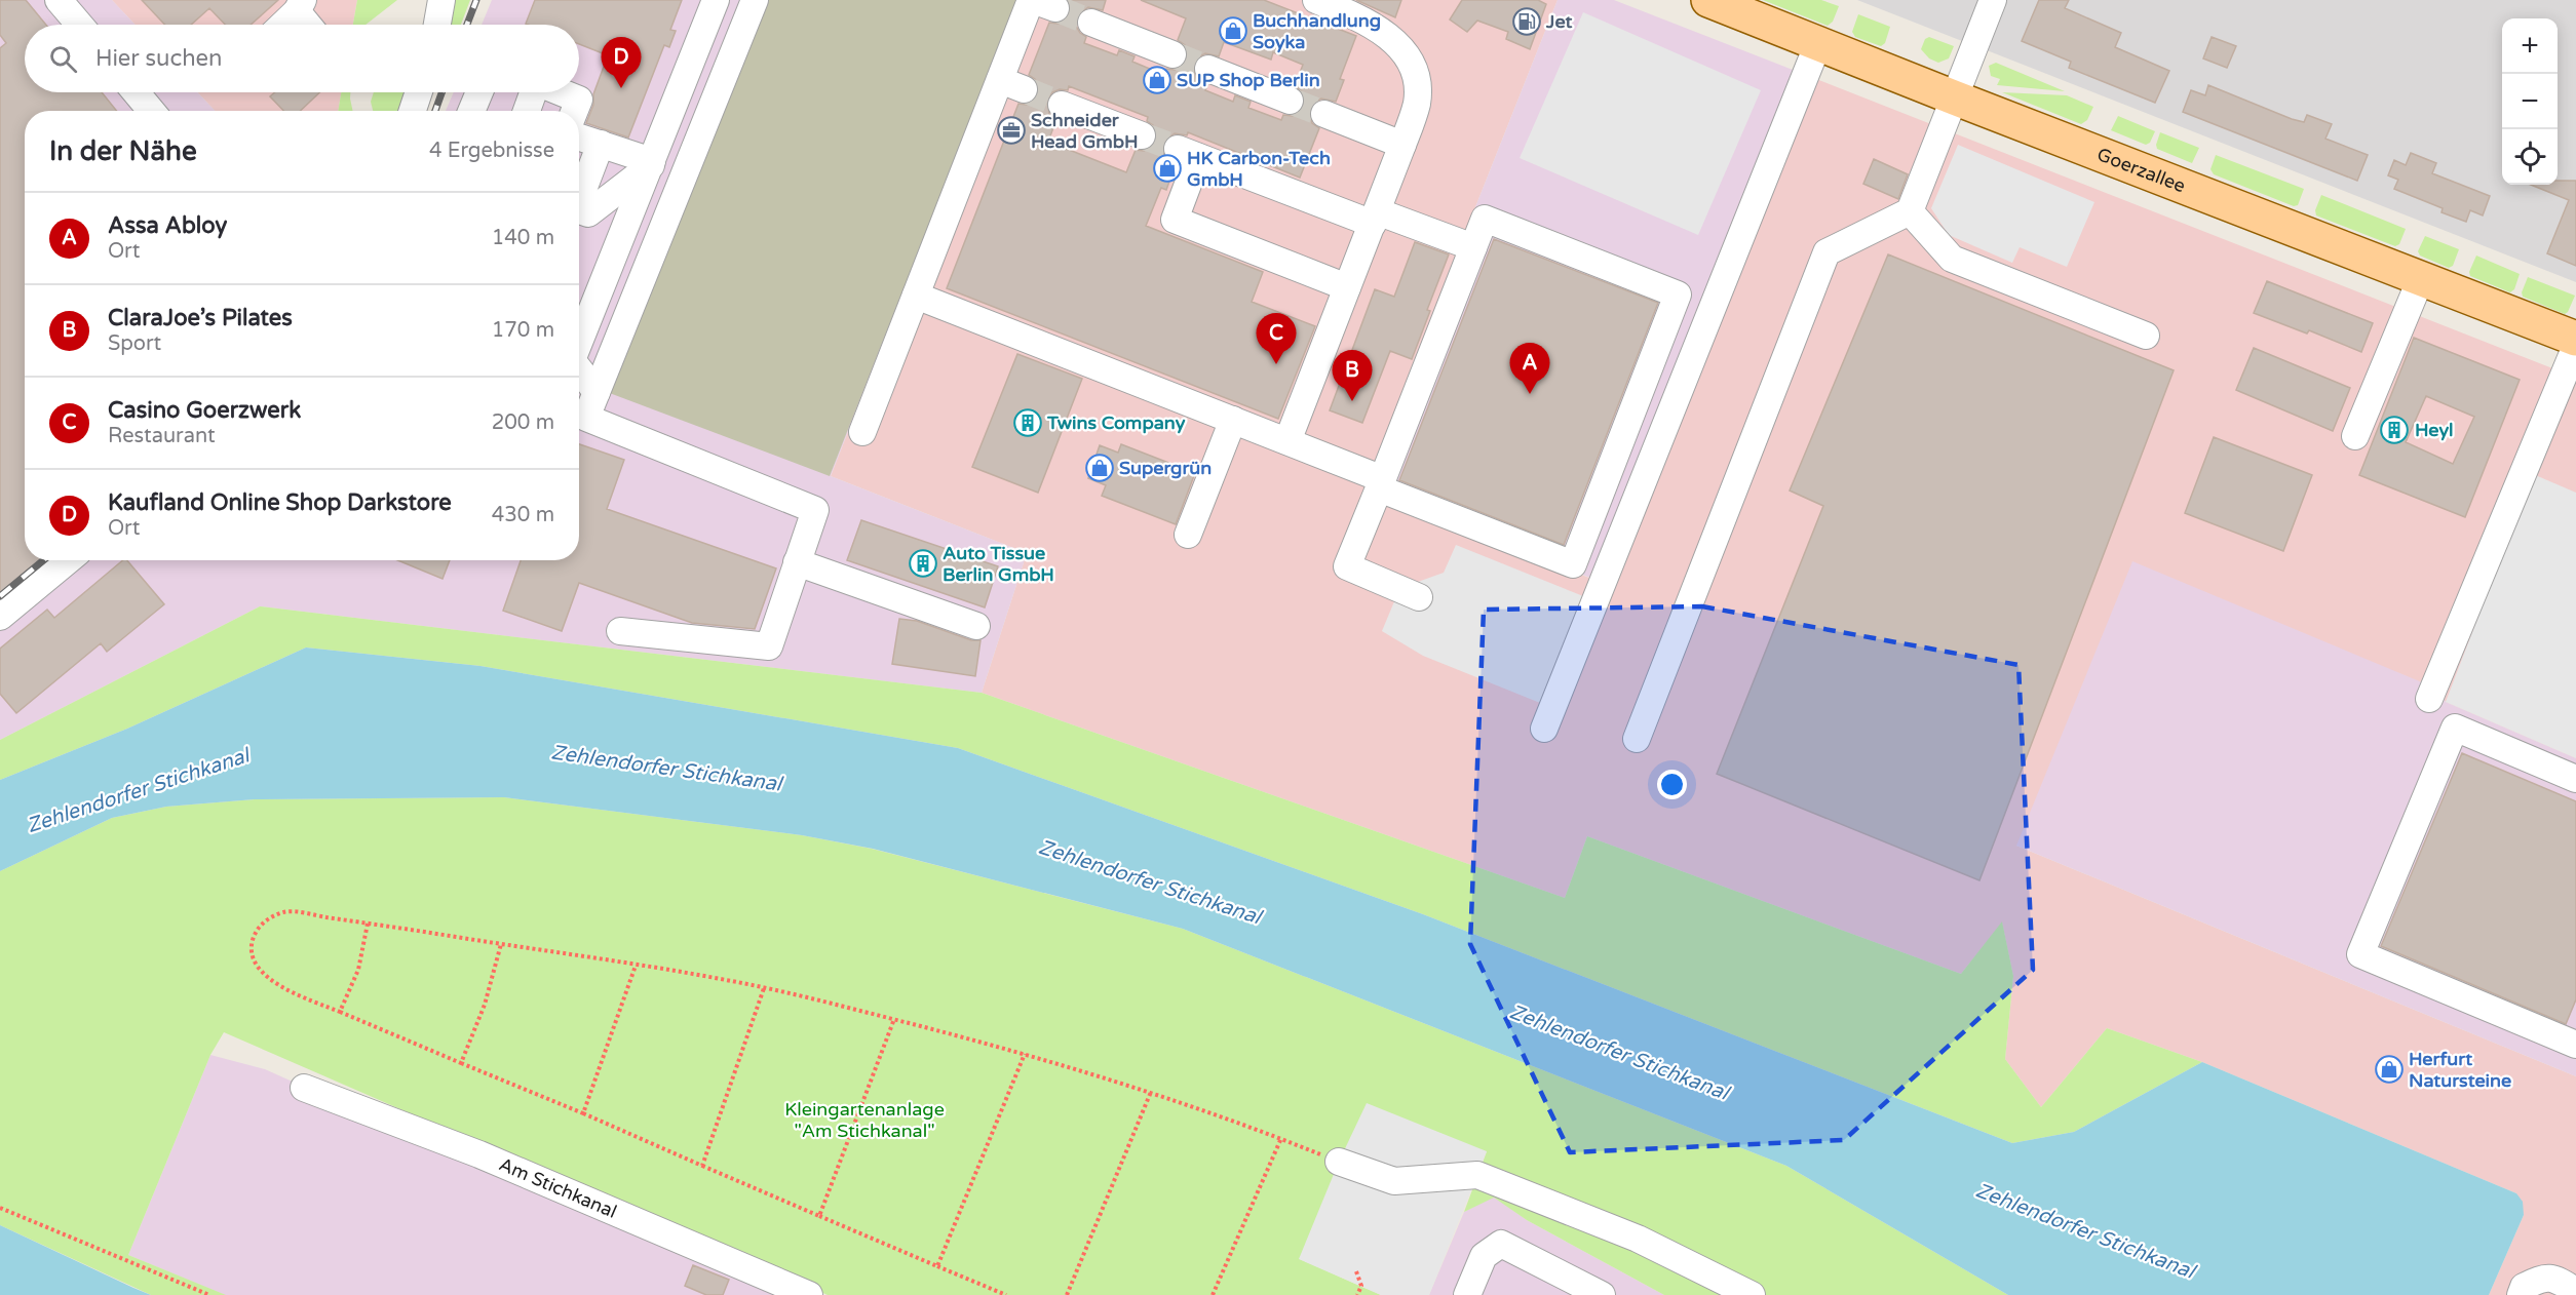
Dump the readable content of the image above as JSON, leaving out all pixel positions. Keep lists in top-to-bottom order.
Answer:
{
  "streets": {
    "main road": ["Goerzallee"],
    "street": ["Am Stichkanal"]
  },
  "water": ["Zehlendorfer Stichkanal"],
  "parks": ["Kleingartenanlage \"Am Stichkanal\""],
  "places": {
    "fuel station": ["Jet"],
    "shop": [
      "Buchhandlung Soyka",
      "SUP Shop Berlin",
      "HK Carbon-Tech GmbH",
      "Supergrün",
      "Herfurt Natursteine"
    ],
    "office": ["Schneider Head GmbH"],
    "building": ["Twins Company", "Heyl", "Auto Tissue Berlin GmbH"]
  },
  "page": {
    "map_buttons": ["+", "−"],
    "search": "Hier suchen",
    "pins": [
      "D",
      "C",
      "A",
      "B"
    ],
    "heading": ["In der Nähe", "4 Ergebnisse"],
    "list": [
      {
        "mark": "A",
        "name": "Assa Abloy",
        "note": "Ort",
        "value": "140 m"
      },
      {
        "mark": "B",
        "name": "ClaraJoe’s Pilates",
        "note": "Sport",
        "value": "170 m"
      },
      {
        "mark": "C",
        "name": "Casino Goerzwerk",
        "note": "Restaurant",
        "value": "200 m"
      },
      {
        "mark": "D",
        "name": "Kaufland Online Shop Darkstore",
        "note": "Ort",
        "value": "430 m"
      }
    ]
  }
}
